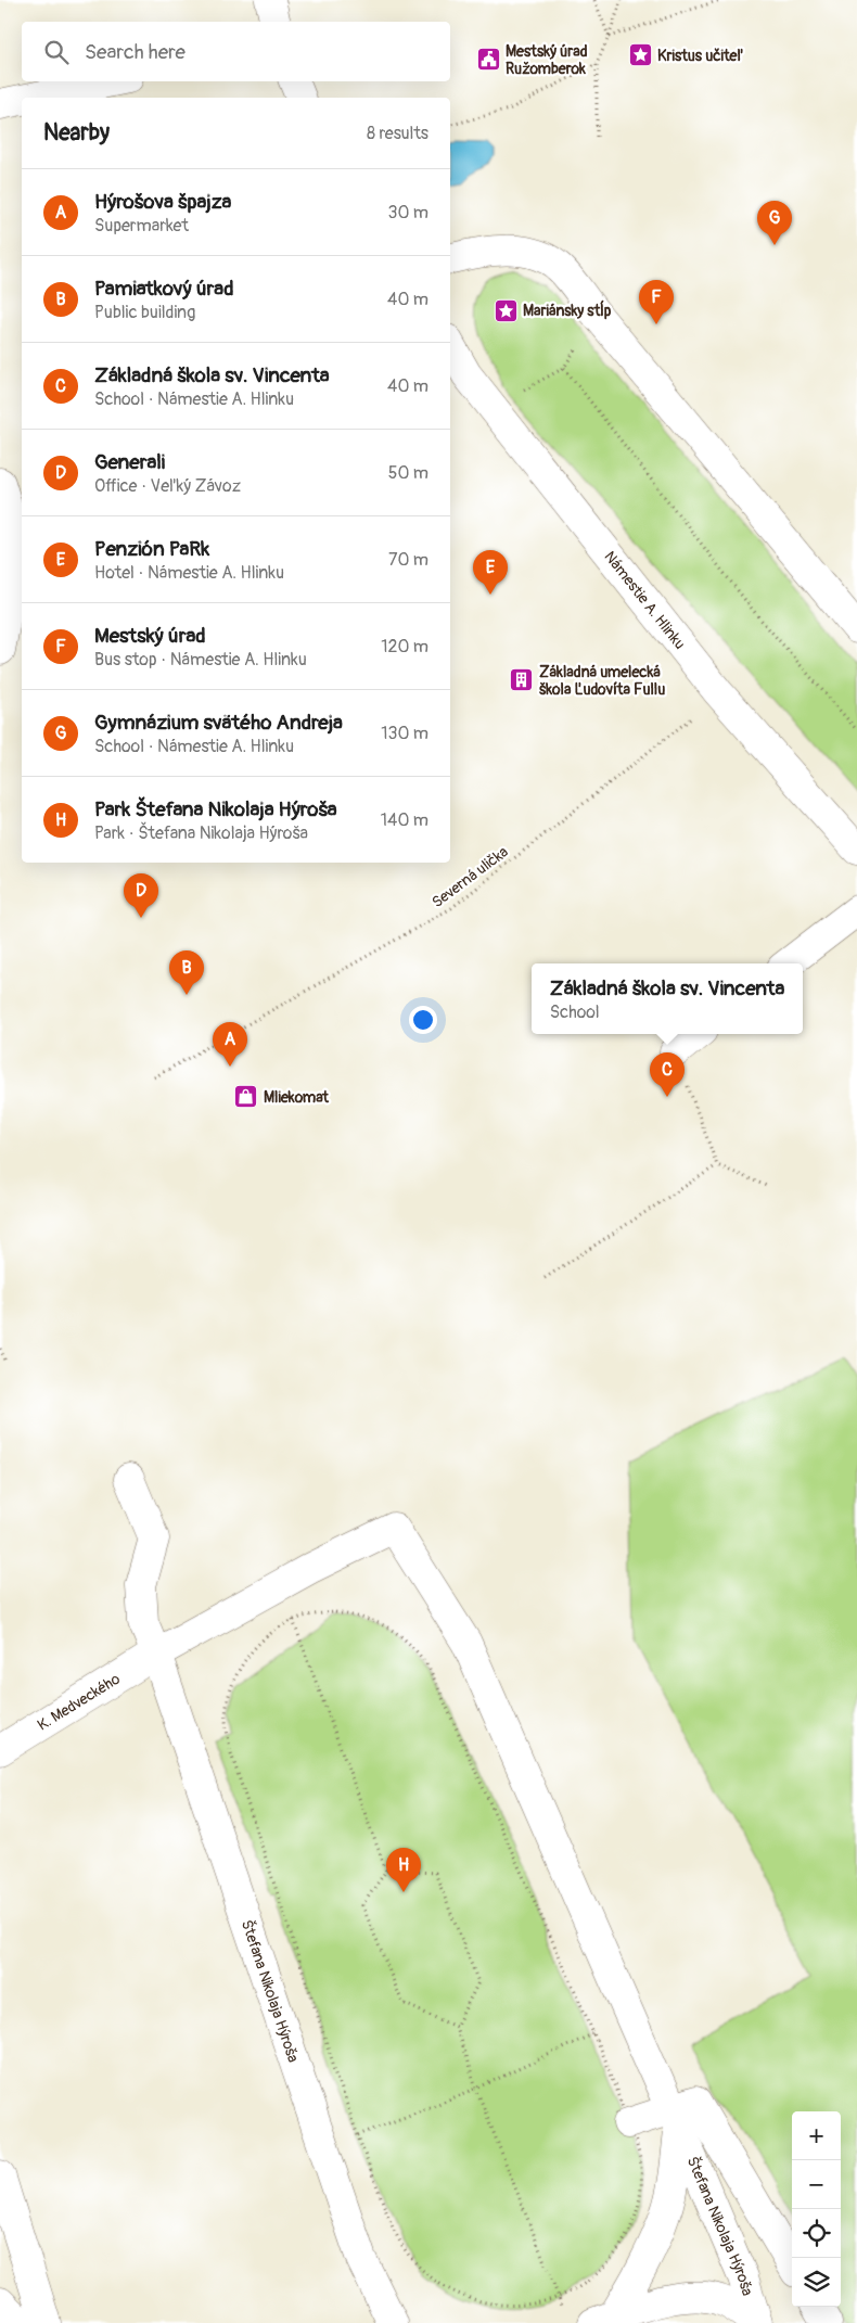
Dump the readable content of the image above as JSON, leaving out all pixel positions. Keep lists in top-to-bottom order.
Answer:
{
  "streets": {
    "street": ["Námestie A. Hlinku", "K. Medveckého", "Štefana Nikolaja Hýroša"],
    "path": ["Severná ulička"]
  },
  "crossings": [
    ["Námestie A. Hlinku", "Severná ulička"],
    ["K. Medveckého", "Štefana Nikolaja Hýroša"]
  ],
  "places": {
    "place": ["Kristus učiteľ", "Mariánsky stĺp"],
    "public building": ["Mestský úrad Ružomberok"],
    "building": ["Základná umelecká škola Ľudovíta Fullu"],
    "shop": ["Mliekomat"]
  },
  "page": {
    "search": "Search here",
    "heading": ["Nearby", "8 results"],
    "list": [
      {
        "mark": "A",
        "name": "Hýrošova špajza",
        "note": "Supermarket",
        "value": "30 m"
      },
      {
        "mark": "B",
        "name": "Pamiatkový úrad",
        "note": "Public building",
        "value": "40 m"
      },
      {
        "mark": "C",
        "name": "Základná škola sv. Vincenta",
        "note": "School · Námestie A. Hlinku",
        "value": "40 m"
      },
      {
        "mark": "D",
        "name": "Generali",
        "note": "Office · Veľký Závoz",
        "value": "50 m"
      },
      {
        "mark": "E",
        "name": "Penzión PaRk",
        "note": "Hotel · Námestie A. Hlinku",
        "value": "70 m"
      },
      {
        "mark": "F",
        "name": "Mestský úrad",
        "note": "Bus stop · Námestie A. Hlinku",
        "value": "120 m"
      },
      {
        "mark": "G",
        "name": "Gymnázium svätého Andreja",
        "note": "School · Námestie A. Hlinku",
        "value": "130 m"
      },
      {
        "mark": "H",
        "name": "Park Štefana Nikolaja Hýroša",
        "note": "Park · Štefana Nikolaja Hýroša",
        "value": "140 m"
      }
    ],
    "pins": [
      "G",
      "F",
      "E",
      "D",
      "B",
      "A",
      "C",
      "H"
    ],
    "popup": ["Základná škola sv. Vincenta", "School"],
    "map_buttons": ["+", "−"]
  }
}
